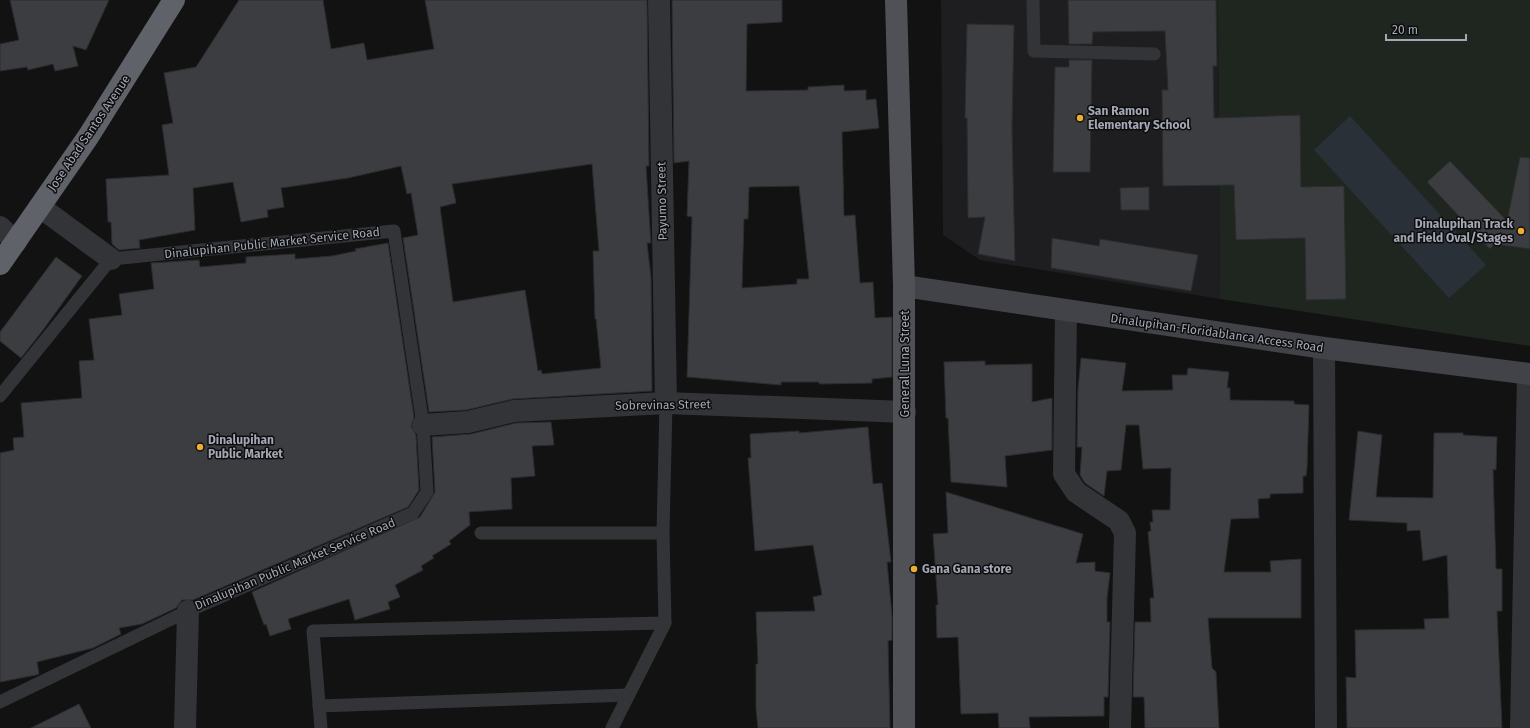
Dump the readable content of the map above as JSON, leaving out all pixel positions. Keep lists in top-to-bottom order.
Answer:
{
  "streets": {
    "highway": ["Jose Abad Santos Avenue"],
    "main road": ["Dinalupihan-Floridablanca Access Road", "General Luna Street"],
    "street": ["Payumo Street", "Sobrevinas Street"],
    "lane": ["Dinalupihan Public Market Service Road"]
  },
  "crossings": [
    ["Payumo Street", "Sobrevinas Street"],
    ["Dinalupihan Public Market Service Road", "Sobrevinas Street"],
    ["Dinalupihan-Floridablanca Access Road", "General Luna Street"],
    ["General Luna Street", "Sobrevinas Street"]
  ],
  "places": [
    "San Ramon Elementary School",
    "Dinalupihan Track and Field Oval/Stages",
    "Dinalupihan Public Market",
    "Gana Gana store"
  ],
  "scale_bar": "20 m"
}
